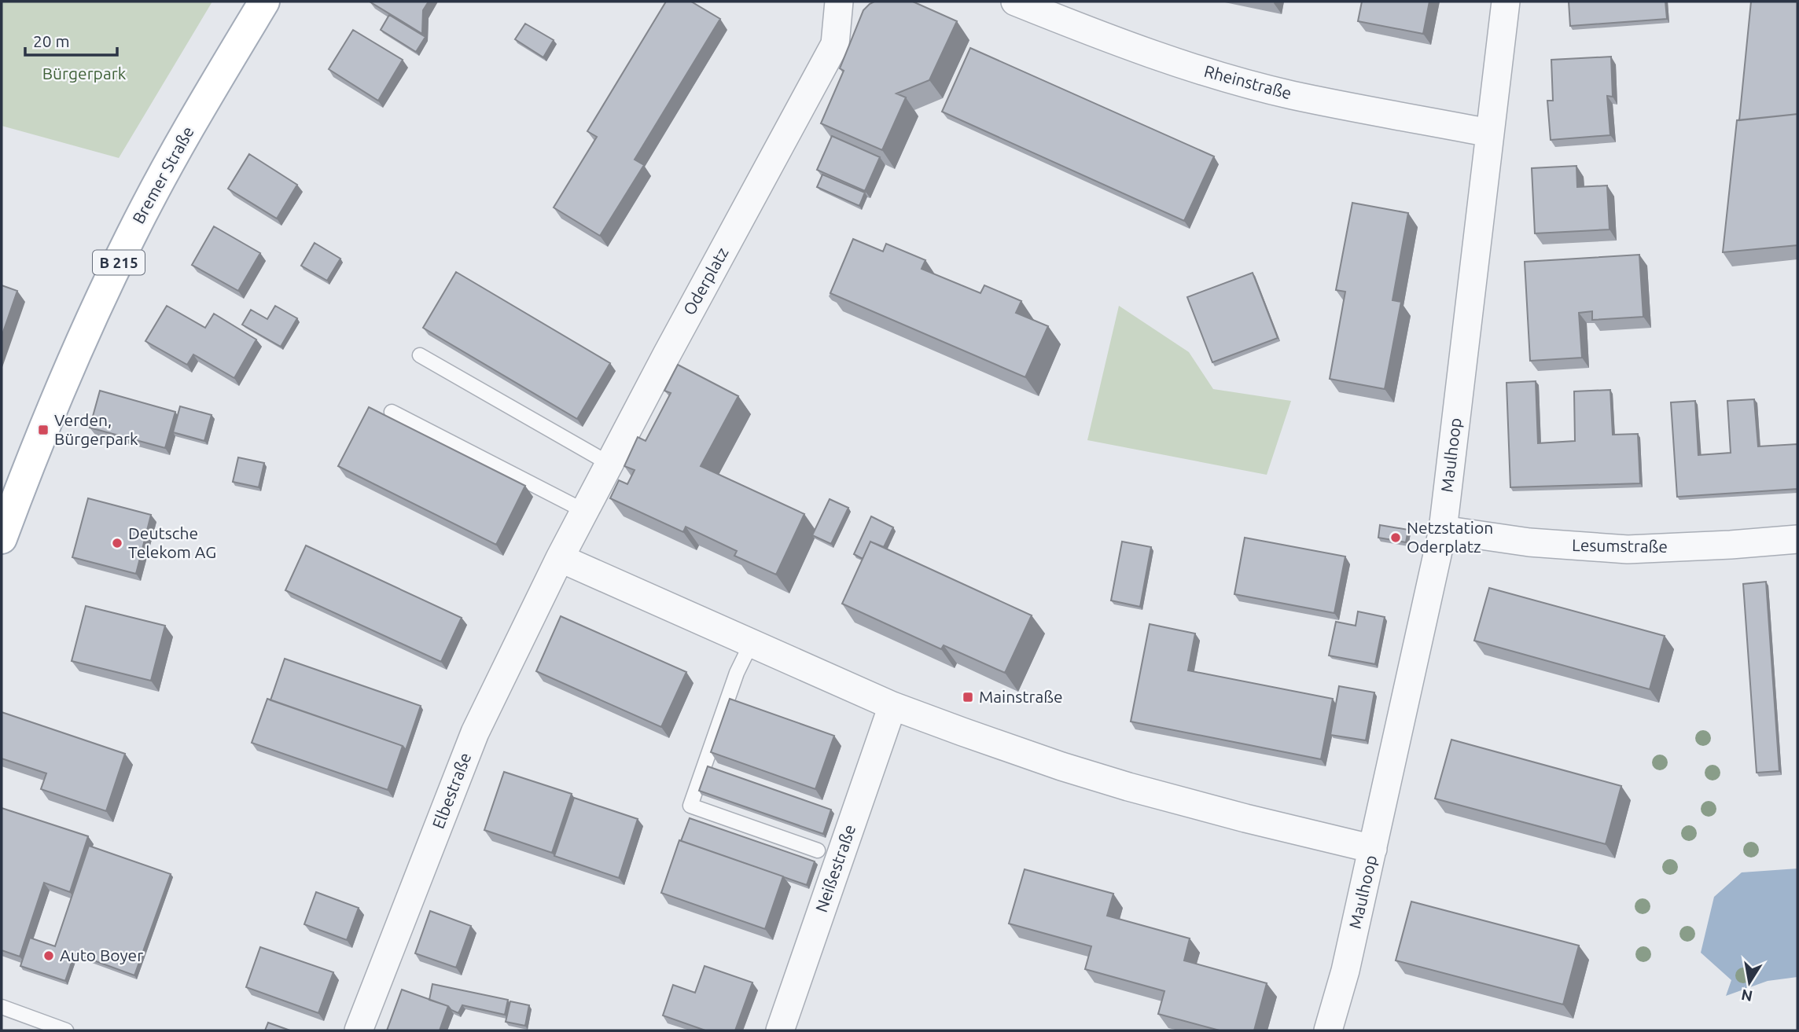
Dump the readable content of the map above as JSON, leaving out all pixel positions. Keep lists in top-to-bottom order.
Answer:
{
  "streets": {
    "main road": ["Bremer Straße", "B 215"],
    "street": [
      "Rheinstraße",
      "Oderplatz",
      "Maulhoop",
      "Lesumstraße",
      "Elbestraße",
      "Neißestraße"
    ]
  },
  "crossings": [
    ["Rheinstraße", "Maulhoop"],
    ["Oderplatz", "Elbestraße"],
    ["Maulhoop", "Lesumstraße"]
  ],
  "parks": ["Bürgerpark"],
  "places": {
    "transit": ["Verden, Bürgerpark", "Mainstraße"],
    "other": ["Netzstation Oderplatz", "Deutsche Telekom AG", "Auto Boyer"]
  },
  "scale_bar": "20 m",
  "north": "bottom"
}
